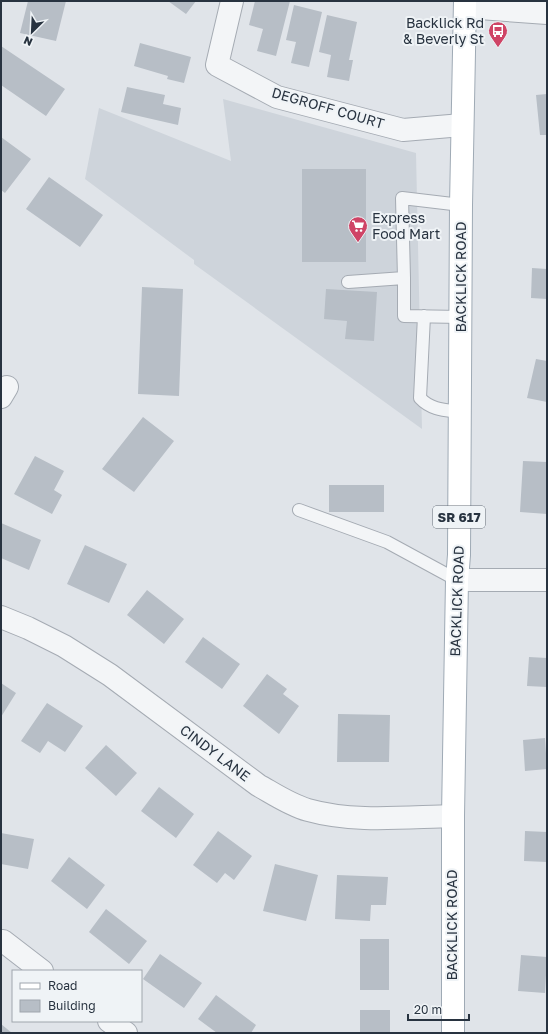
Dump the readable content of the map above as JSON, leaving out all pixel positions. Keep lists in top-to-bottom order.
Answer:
{
  "streets": {
    "main road": ["BACKLICK ROAD", "SR 617"],
    "street": ["DEGROFF COURT", "CINDY LANE"]
  },
  "crossings": [
    ["DEGROFF COURT", "BACKLICK ROAD"],
    ["BACKLICK ROAD", "CINDY LANE"]
  ],
  "places": {
    "bus stop": ["Backlick Rd & Beverly St"],
    "supermarket": ["Express Food Mart"]
  },
  "legend": ["Road", "Building"],
  "scale_bar": "20 m",
  "north": "bottom left"
}
